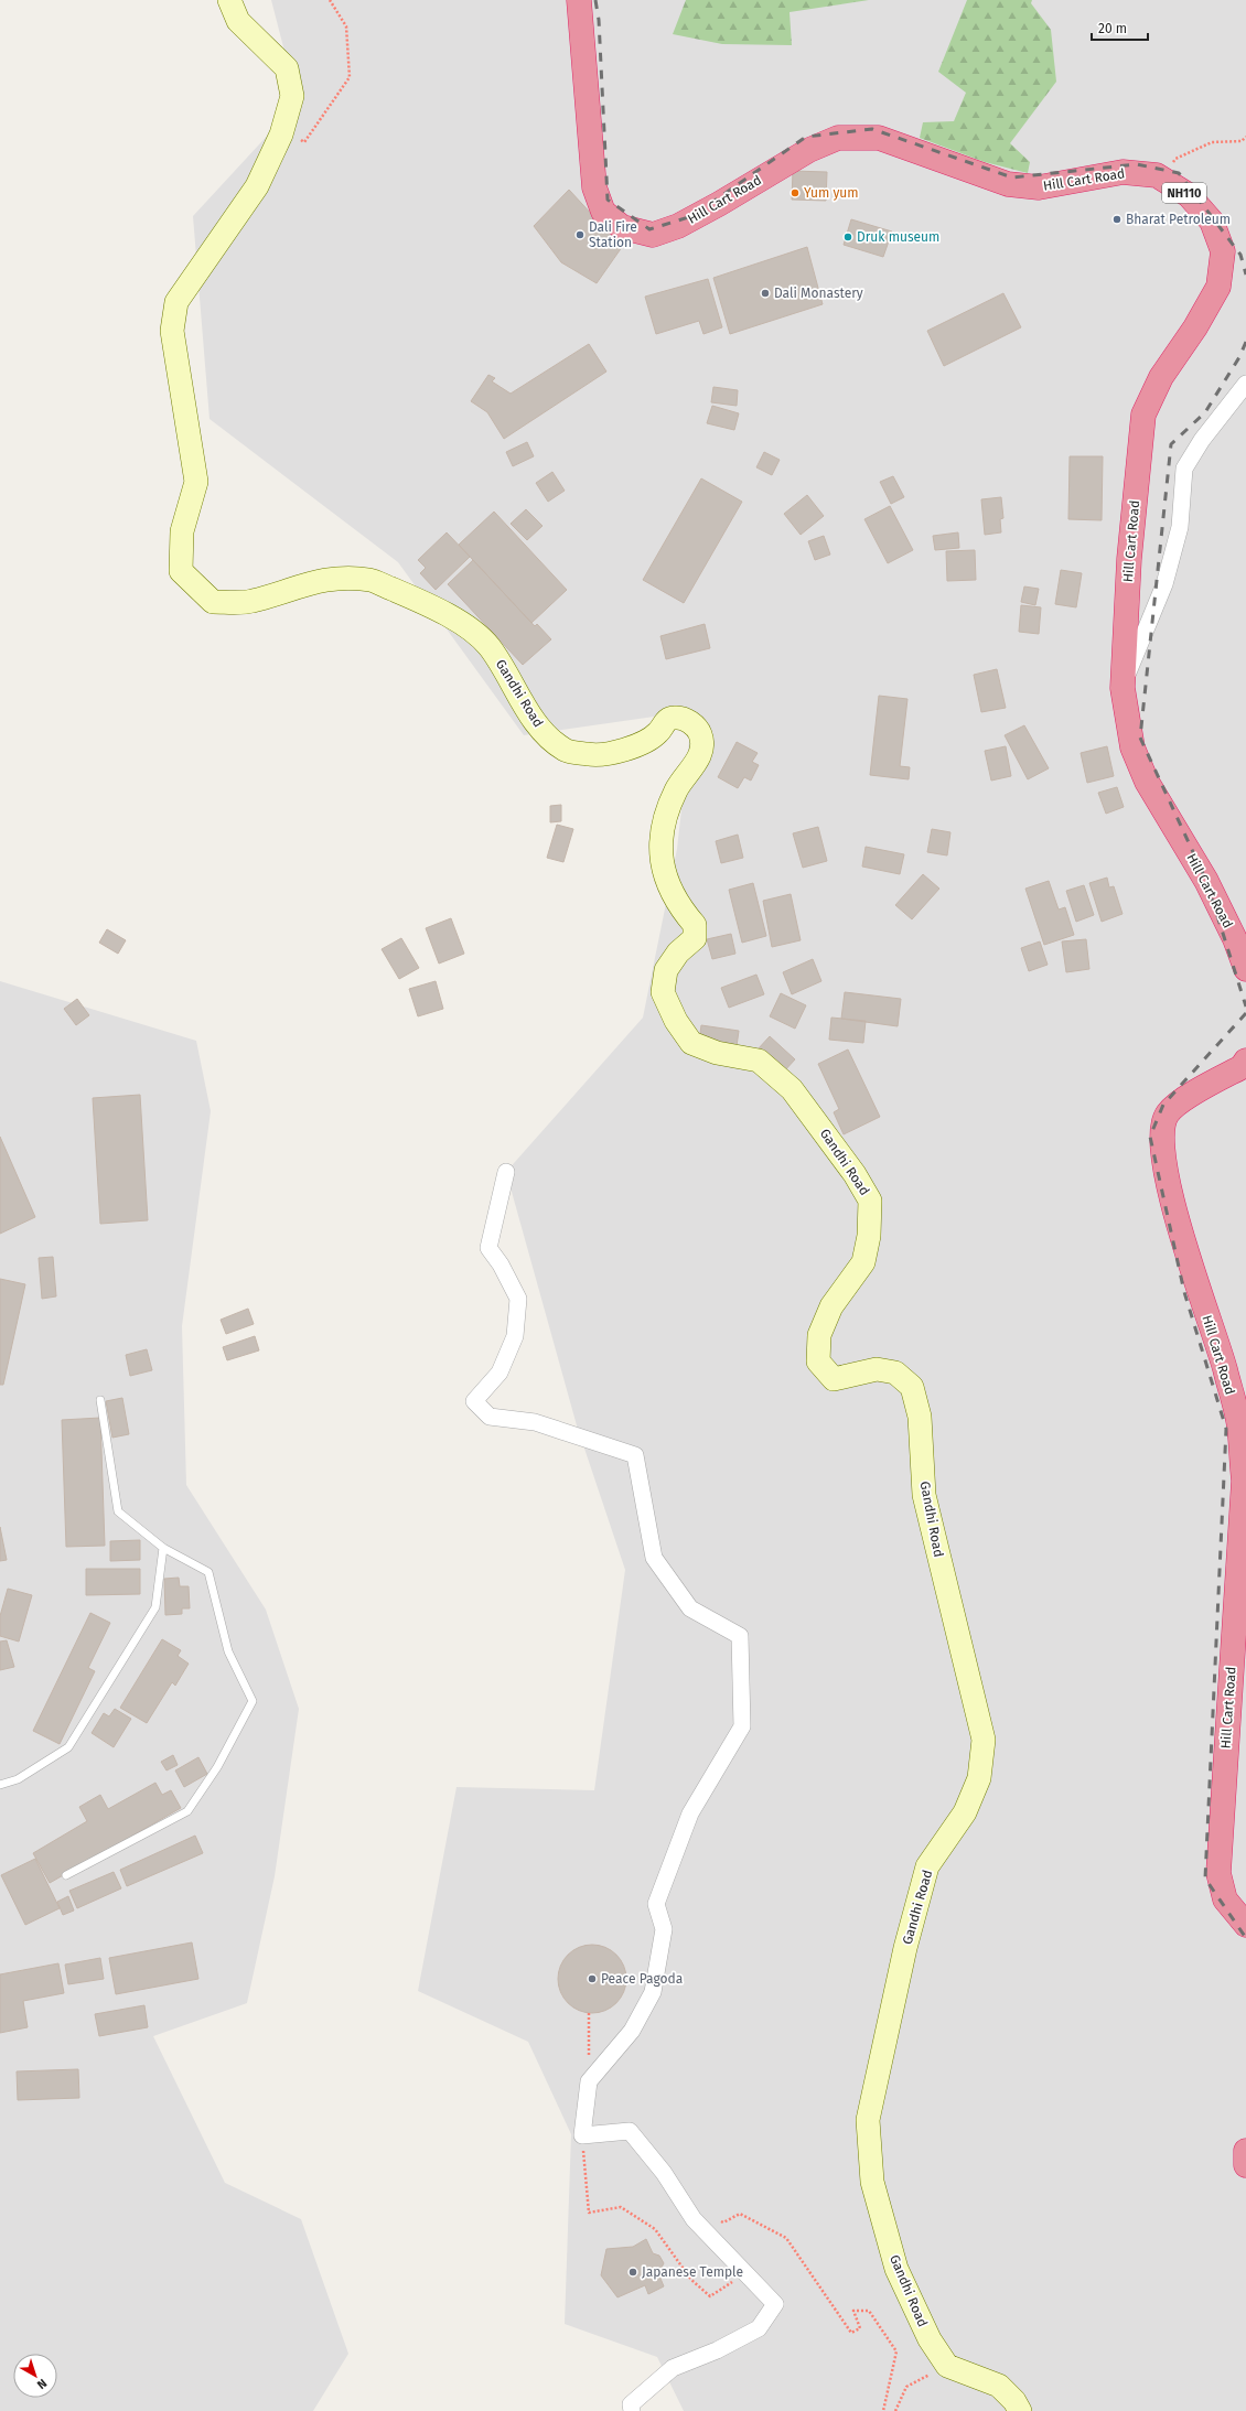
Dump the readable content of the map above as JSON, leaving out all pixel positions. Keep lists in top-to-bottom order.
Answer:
{
  "streets": {
    "highway": ["Hill Cart Road", "NH110"],
    "main road": ["Gandhi Road"]
  },
  "places": [
    "Yum yum",
    "Bharat Petroleum",
    "Dali Fire Station",
    "Druk museum",
    "Dali Monastery",
    "Peace Pagoda",
    "Japanese Temple"
  ],
  "scale_bar": "20 m",
  "north": "bottom right"
}
